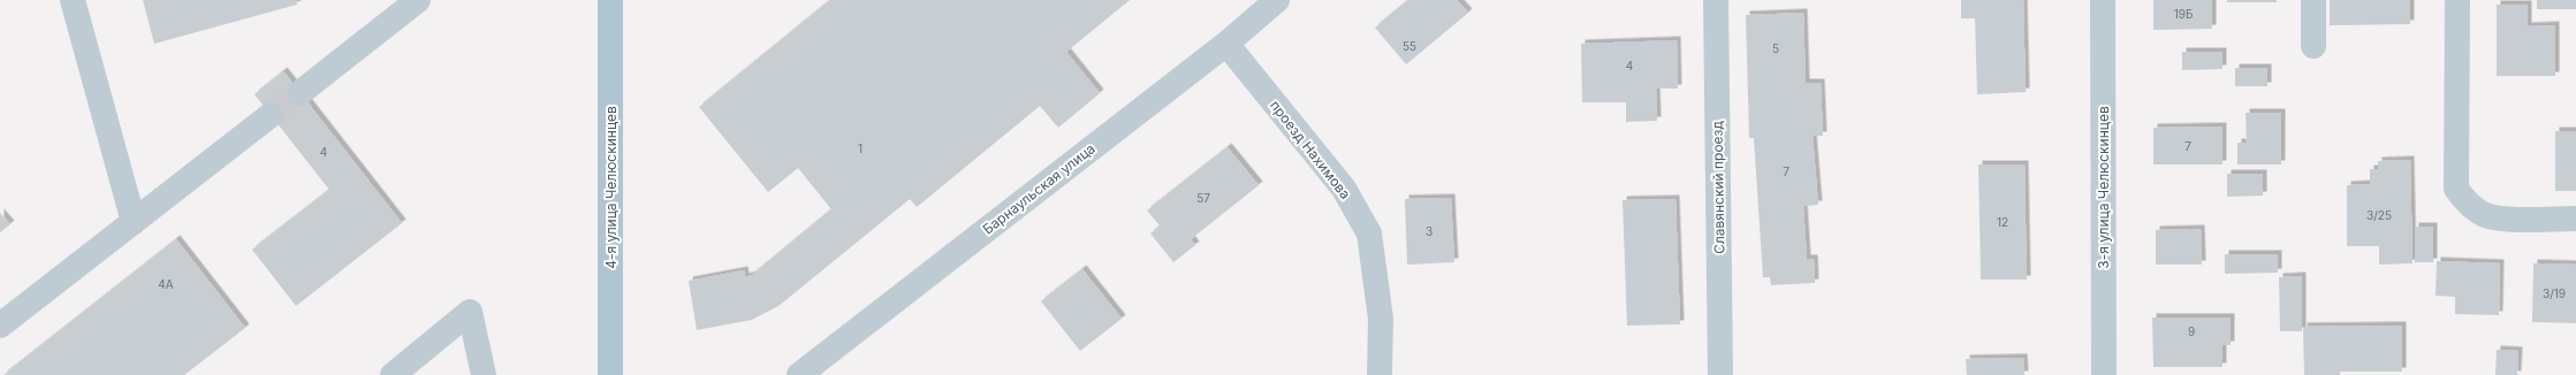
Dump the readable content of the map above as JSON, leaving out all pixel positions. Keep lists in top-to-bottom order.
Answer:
{
  "streets": {
    "main road": ["4-я улица Челюскинцев"],
    "street": [
      "проезд Нахимова",
      "Славянский проезд",
      "3-я улица Челюскинцев",
      "Барнаульская улица"
    ]
  },
  "crossings": [
    ["проезд Нахимова", "Барнаульская улица"]
  ],
  "house_numbers": [
    "19Б",
    "55",
    "5",
    "4",
    "7",
    "1",
    "4",
    "7",
    "57",
    "3/25",
    "12",
    "3",
    "4А",
    "3/19",
    "9"
  ]
}
